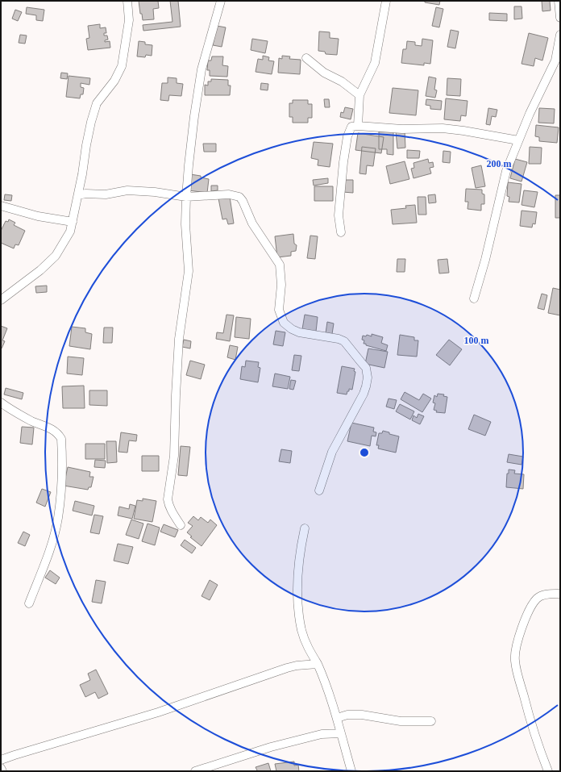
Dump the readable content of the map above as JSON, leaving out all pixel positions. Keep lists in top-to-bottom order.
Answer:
{
  "rings": ["200 m", "100 m"]
}
